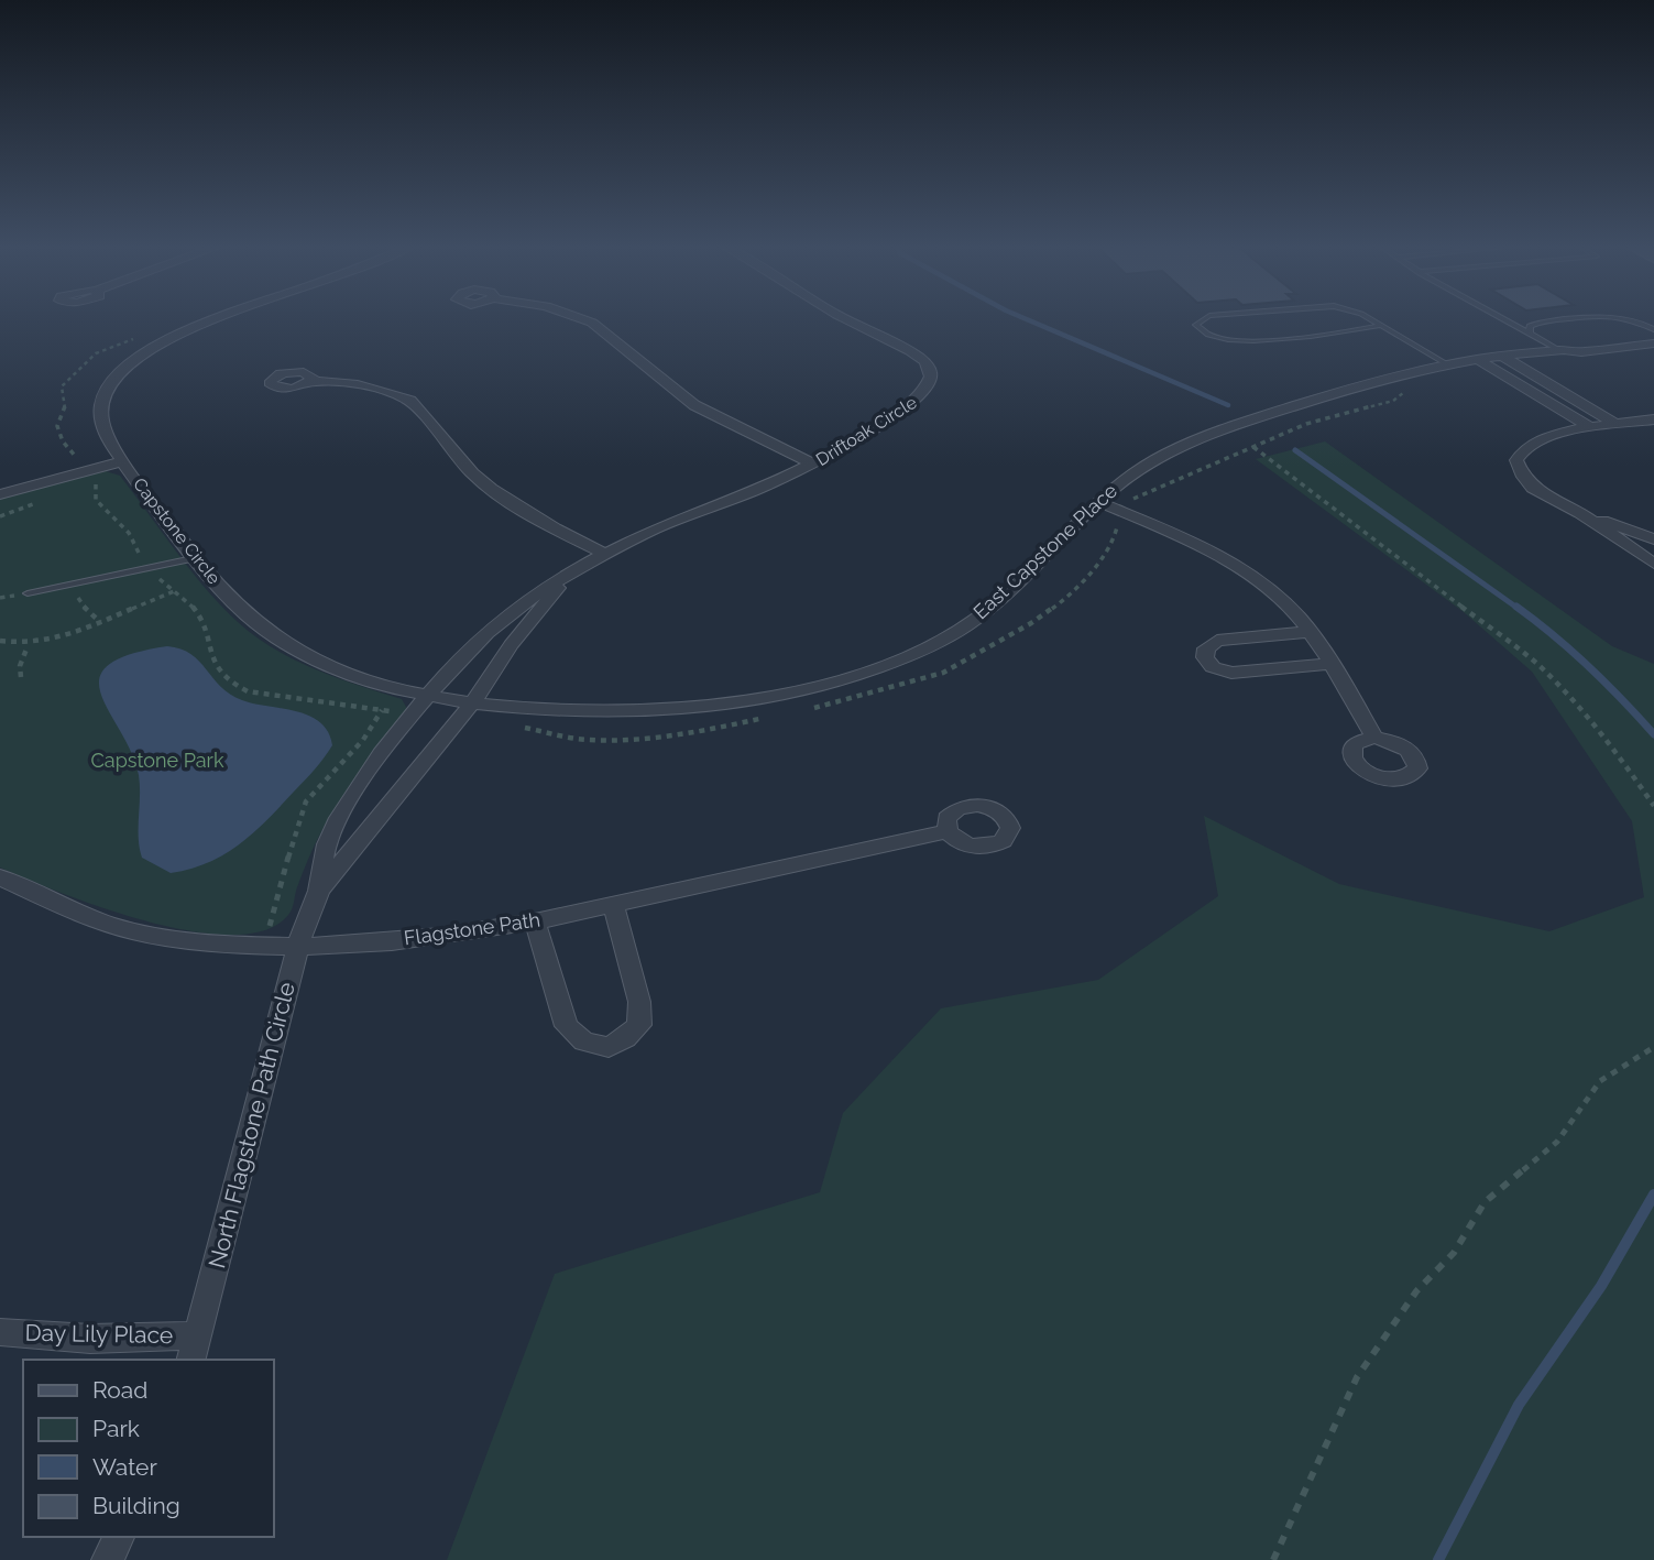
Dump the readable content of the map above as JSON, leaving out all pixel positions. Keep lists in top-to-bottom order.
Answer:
{
  "streets": {
    "street": [
      "Driftoak Circle",
      "Capstone Circle",
      "East Capstone Place",
      "Flagstone Path",
      "North Flagstone Path Circle",
      "Day Lily Place"
    ]
  },
  "crossings": [
    ["Driftoak Circle", "Capstone Circle"],
    ["Driftoak Circle", "East Capstone Place"],
    ["Driftoak Circle", "North Flagstone Path Circle"],
    ["Capstone Circle", "East Capstone Place"],
    ["Capstone Circle", "North Flagstone Path Circle"],
    ["East Capstone Place", "North Flagstone Path Circle"],
    ["Flagstone Path", "North Flagstone Path Circle"],
    ["North Flagstone Path Circle", "Day Lily Place"]
  ],
  "parks": ["Capstone Park"],
  "legend": [
    "Road",
    "Park",
    "Water",
    "Building"
  ]
}
